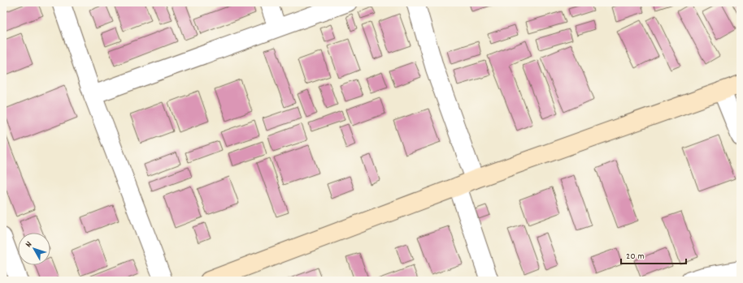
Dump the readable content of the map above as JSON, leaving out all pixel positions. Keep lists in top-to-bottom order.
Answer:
{
  "scale_bar": "20 m",
  "north": "top left"
}
